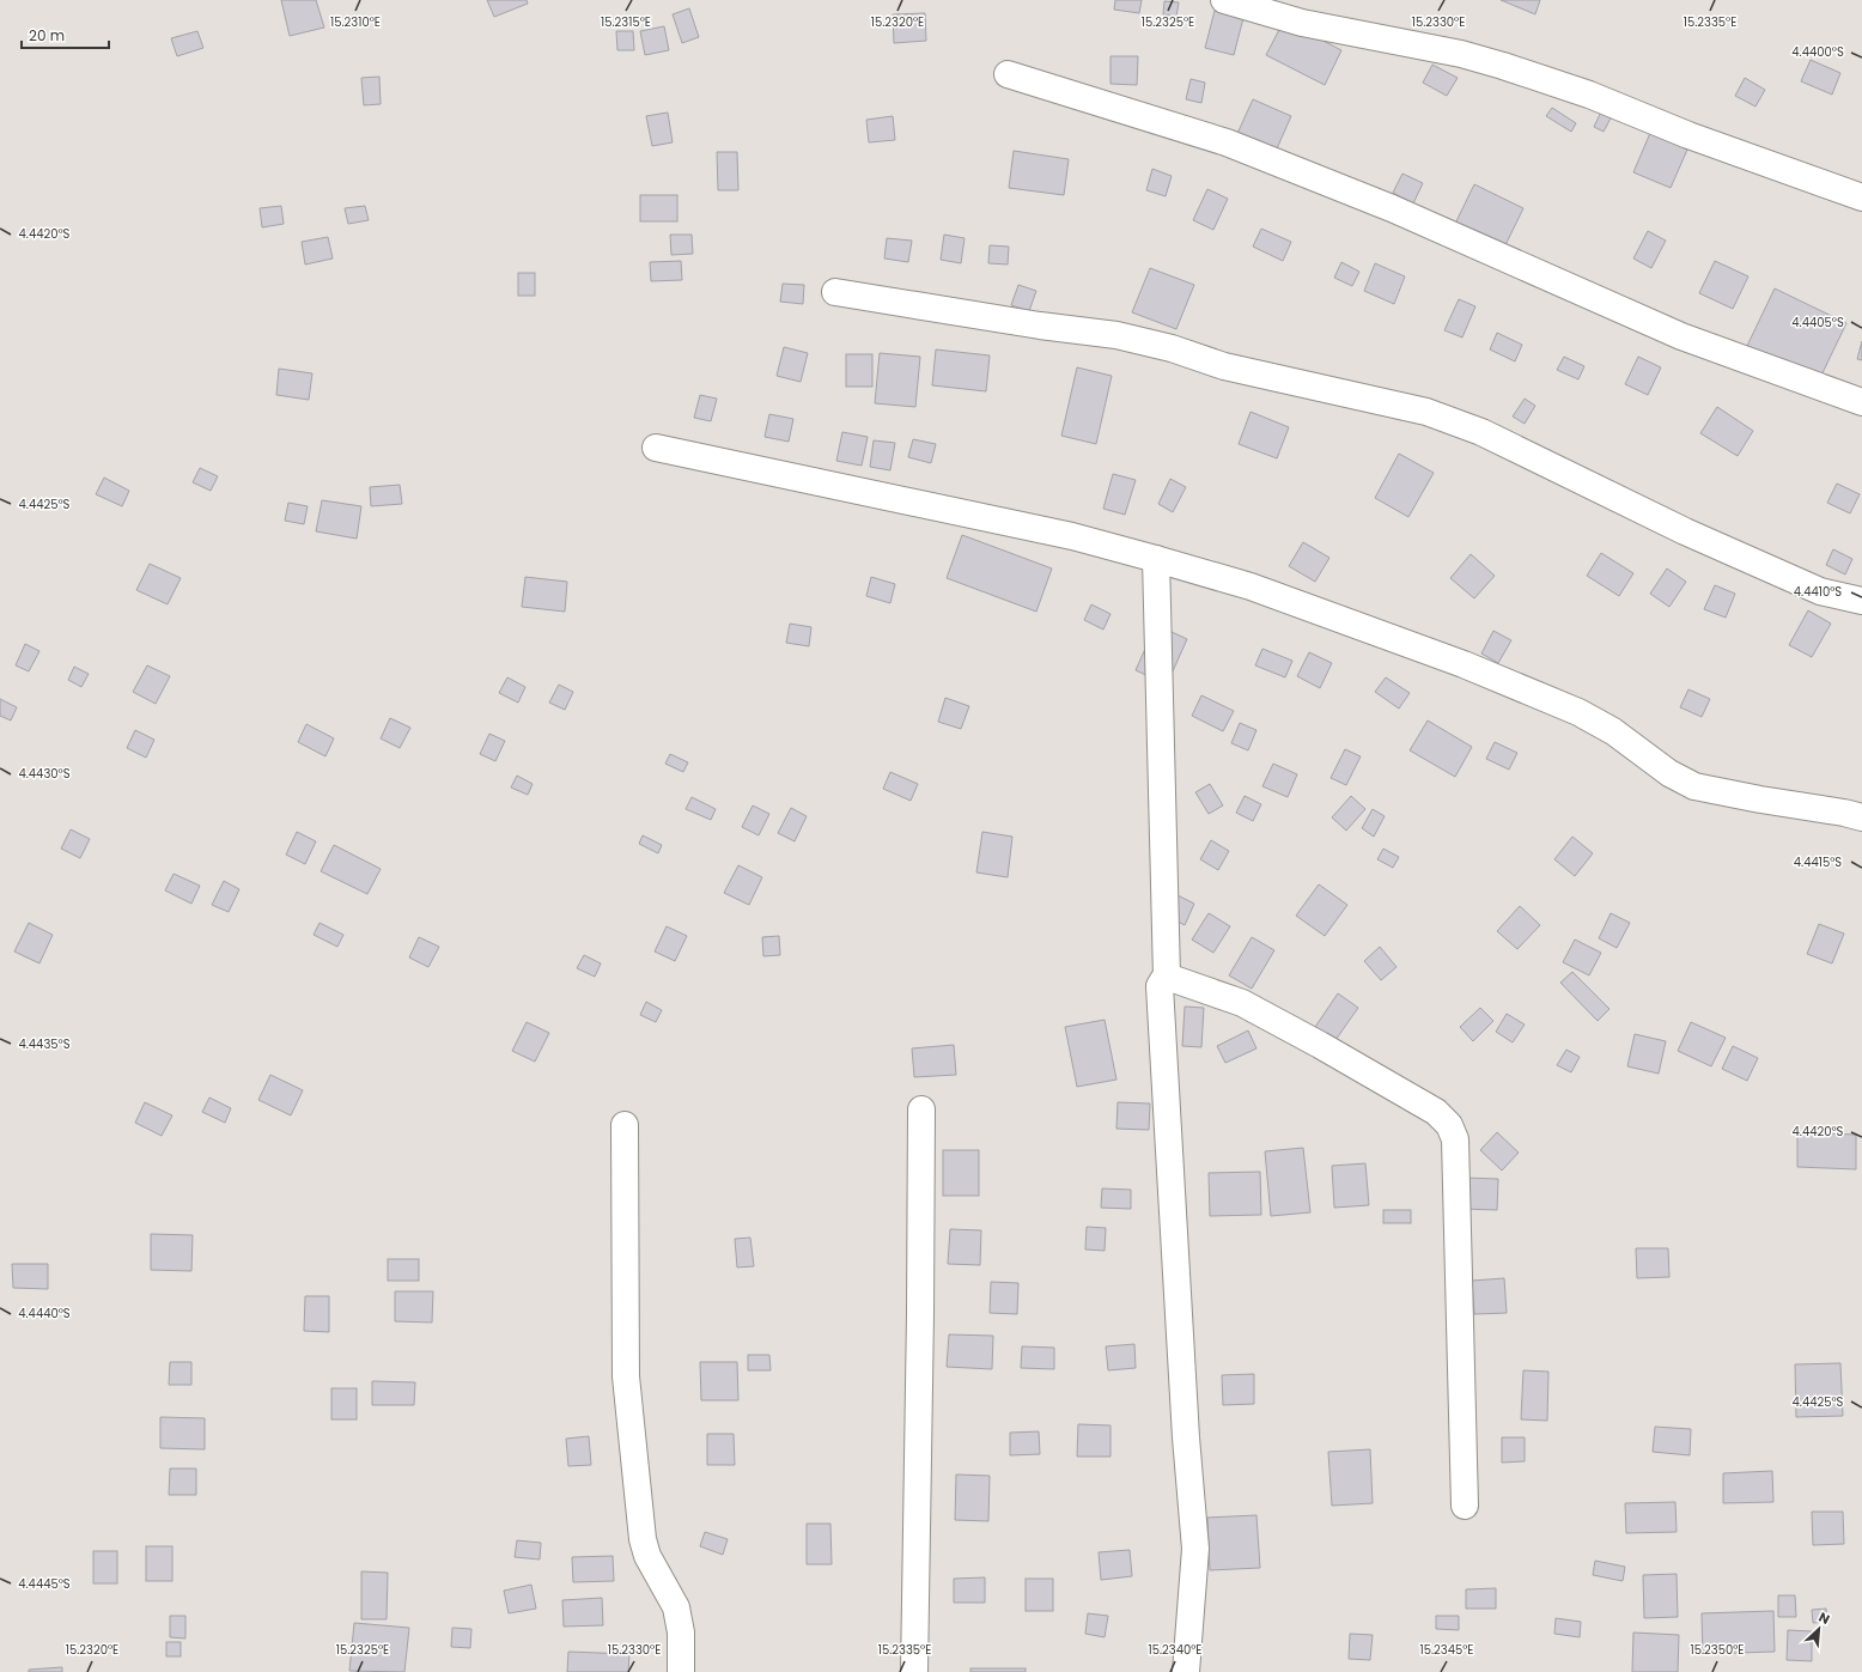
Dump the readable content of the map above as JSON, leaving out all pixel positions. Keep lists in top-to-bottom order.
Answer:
{
  "scale_bar": "20 m",
  "north": "top right",
  "coordinates": [
    "15.2310°E",
    "15.2320°E",
    "15.2325°E",
    "15.2330°E",
    "15.2335°E",
    "15.2315°E",
    "4.4400°S",
    "4.4420°S",
    "4.4405°S",
    "4.4425°S",
    "4.4410°S",
    "4.4430°S",
    "4.4415°S",
    "4.4435°S",
    "4.4440°S",
    "4.4445°S",
    "15.2340°E",
    "15.2345°E",
    "15.2350°E"
  ]
}
